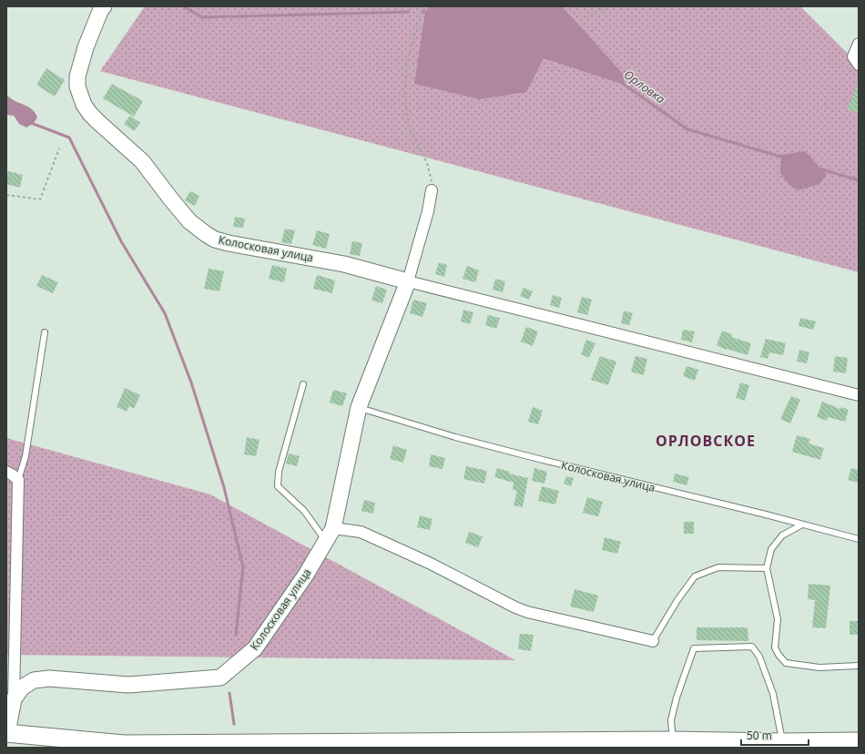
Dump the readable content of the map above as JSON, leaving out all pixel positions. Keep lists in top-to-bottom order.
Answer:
{
  "streets": {
    "street": ["Колосковая улица"]
  },
  "districts": ["ОРЛОВСКОЕ"],
  "water": ["Орловка"],
  "scale_bar": "50 m"
}
